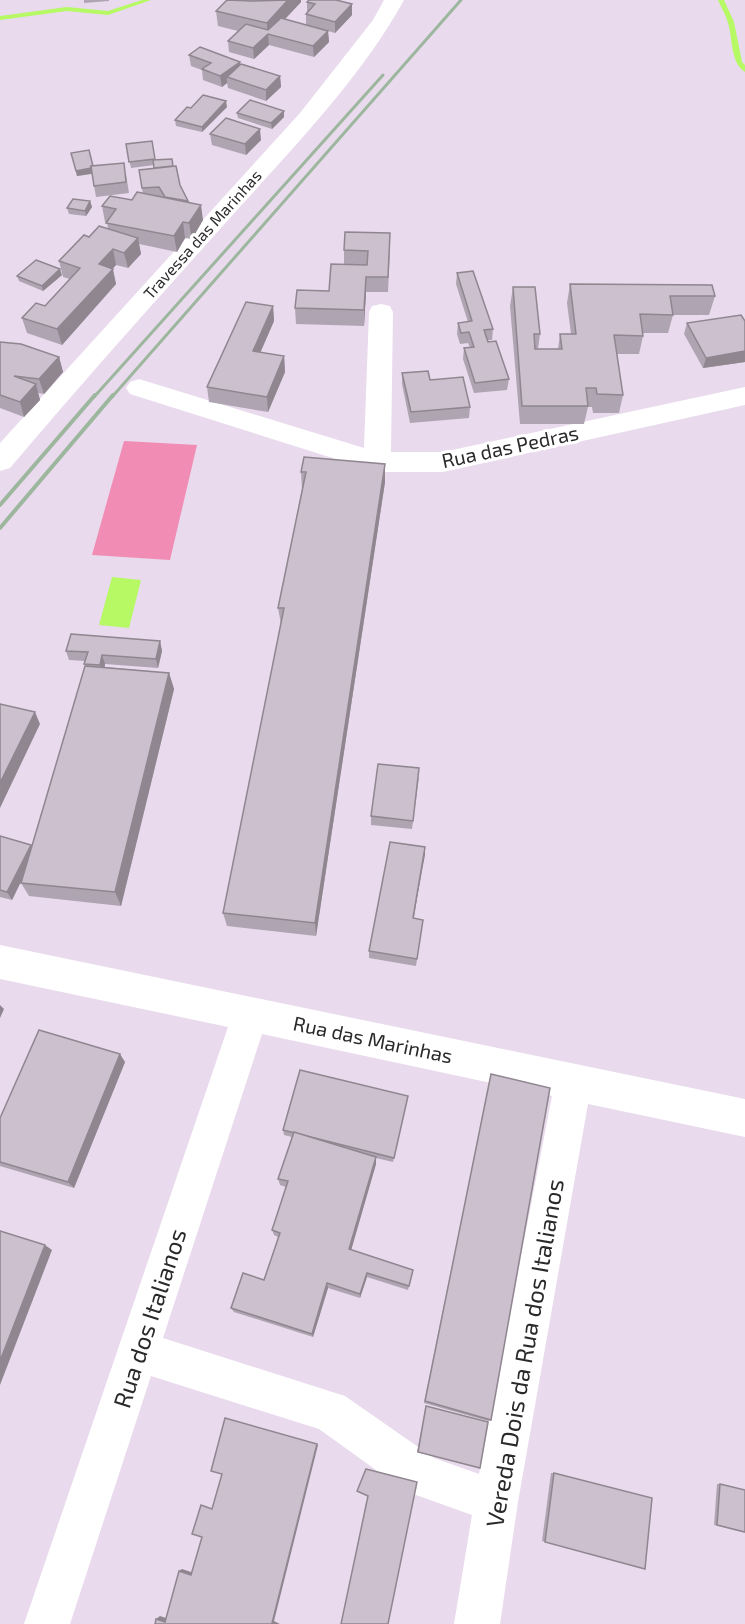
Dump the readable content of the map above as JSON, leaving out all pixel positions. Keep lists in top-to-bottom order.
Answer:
{
  "streets": {
    "street": [
      "Travessa das Marinhas",
      "Rua das Pedras",
      "Rua das Marinhas",
      "Rua dos Italianos",
      "Vereda Dois da Rua dos Italianos"
    ]
  },
  "crossings": [
    ["Rua das Marinhas", "Rua dos Italianos"],
    ["Rua das Marinhas", "Vereda Dois da Rua dos Italianos"]
  ]
}
